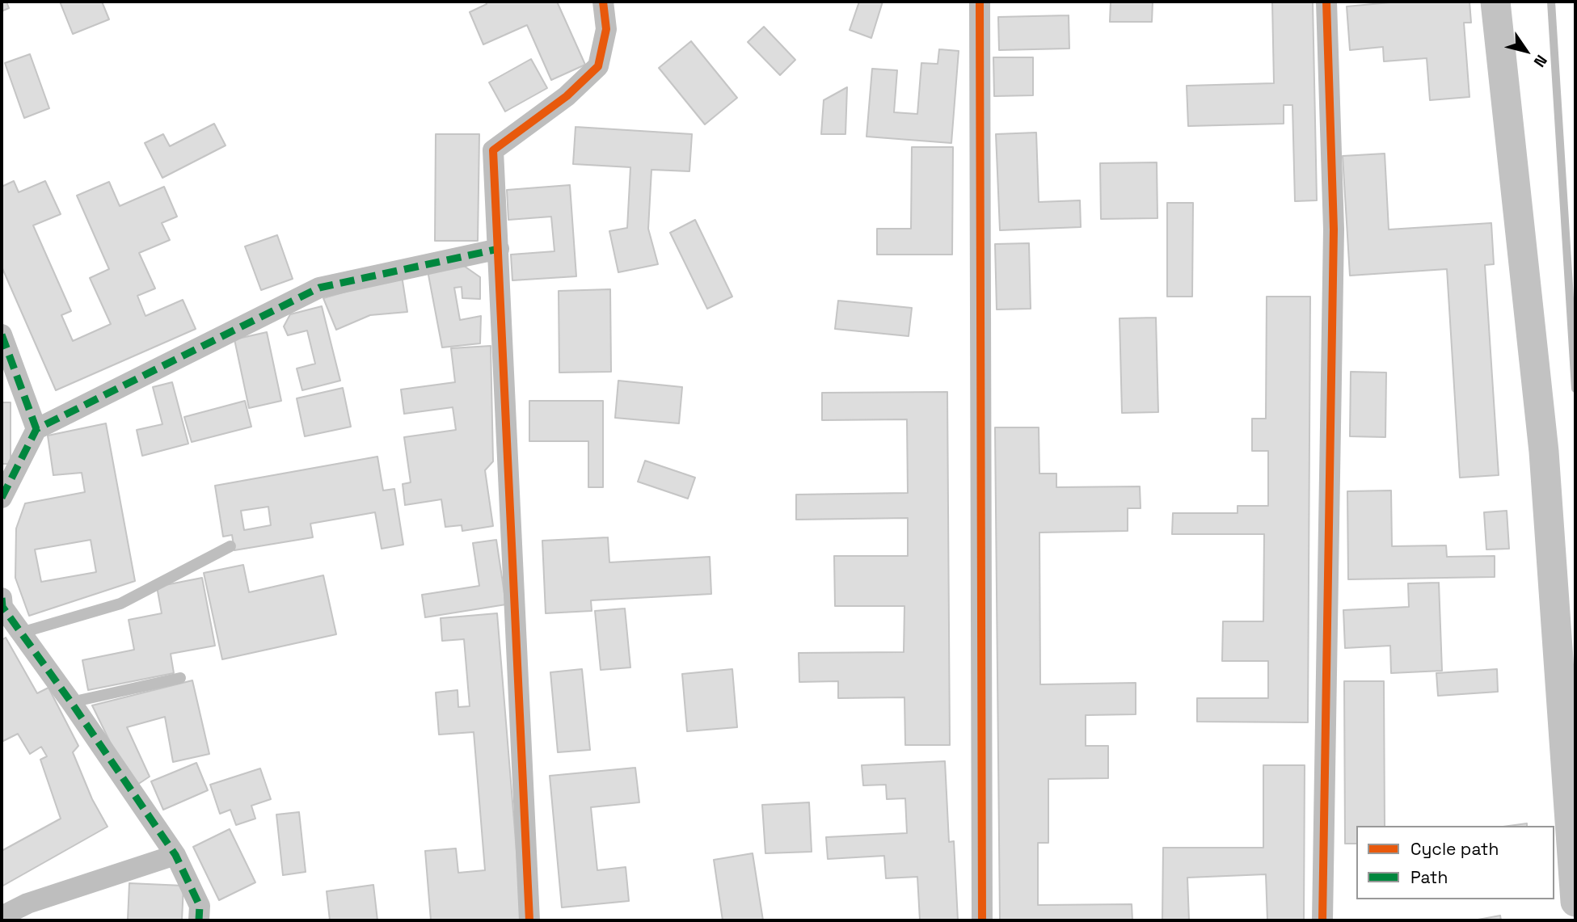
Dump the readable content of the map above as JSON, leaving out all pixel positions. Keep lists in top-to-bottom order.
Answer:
{
  "legend": ["Cycle path", "Path"],
  "north": "bottom right"
}
